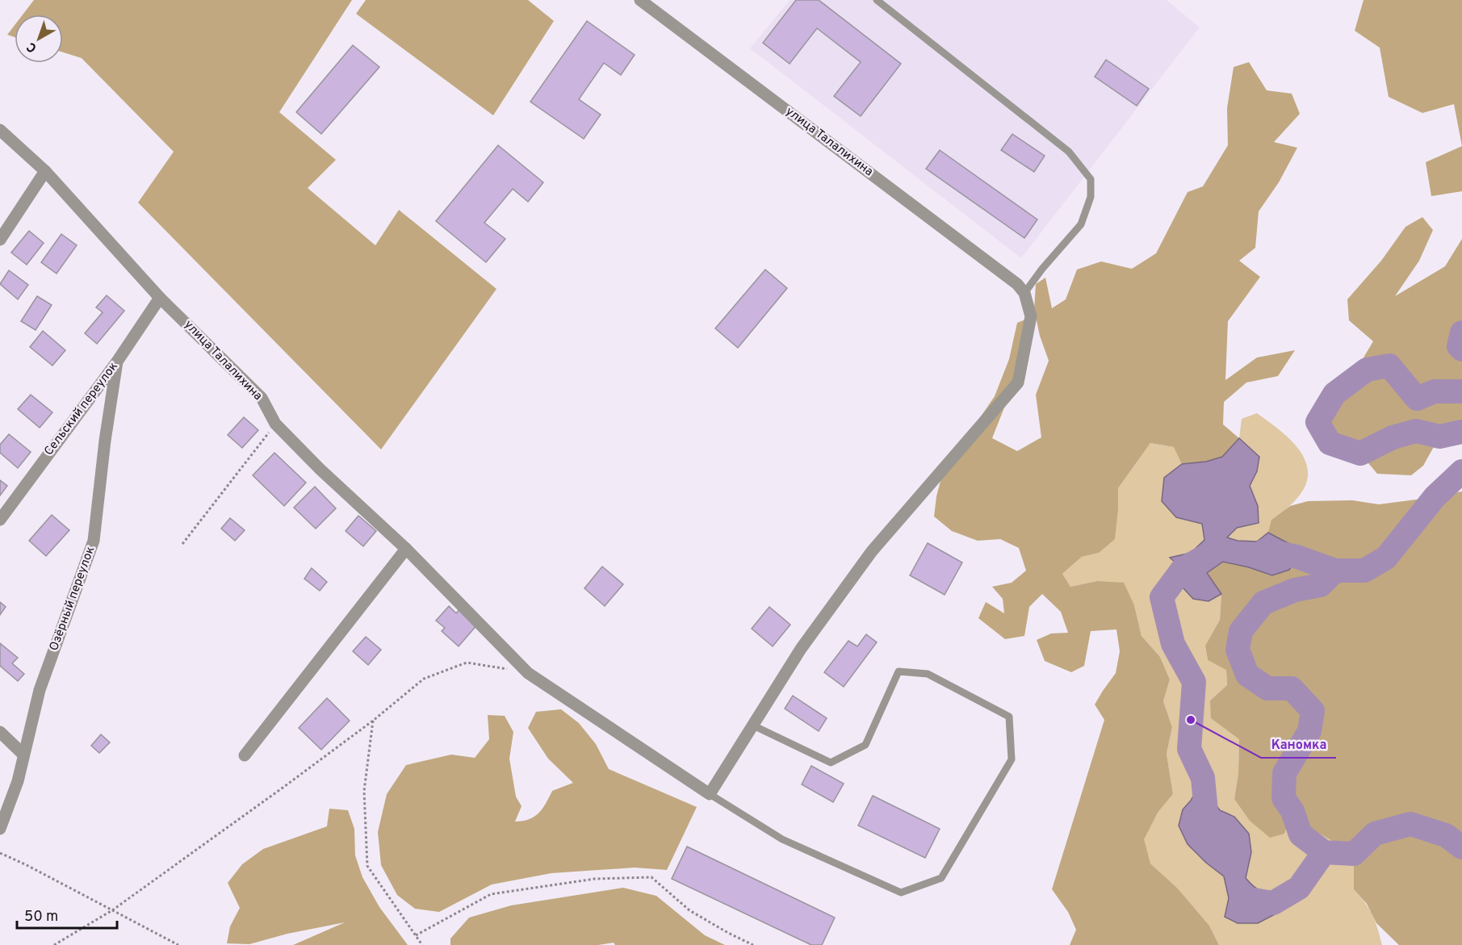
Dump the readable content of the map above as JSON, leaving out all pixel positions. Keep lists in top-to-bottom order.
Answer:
{
  "streets": {
    "street": ["улица Талалихина", "Сельский переулок", "Озёрный переулок"]
  },
  "crossings": [
    ["улица Талалихина", "Сельский переулок"],
    ["Сельский переулок", "Озёрный переулок"]
  ],
  "places": ["Каномка"],
  "scale_bar": "50 m",
  "north": "bottom left"
}
